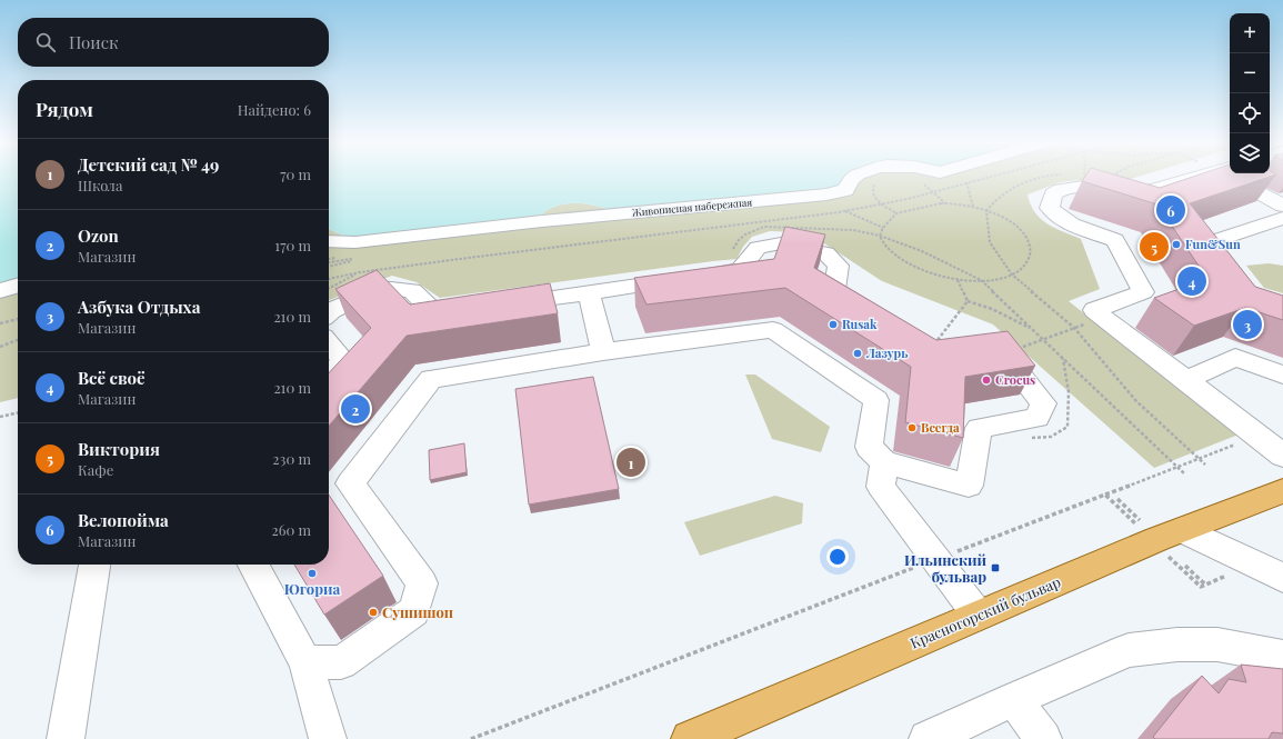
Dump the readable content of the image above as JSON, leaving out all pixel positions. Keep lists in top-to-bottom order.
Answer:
{
  "streets": {
    "main road": ["Красногорский бульвар"],
    "street": ["Живописная набережная"]
  },
  "places": {
    "other": [
      "Fun&Sun",
      "Rusak",
      "Лазурь",
      "Crocus",
      "Всегда",
      "Югориа",
      "Сушишоп"
    ],
    "transit": ["Ильинский бульвар"]
  },
  "page": {
    "map_buttons": ["+", "−"],
    "search": "Поиск",
    "heading": ["Рядом", "Найдено: 6"],
    "list": [
      {
        "mark": "1",
        "name": "Детский сад № 49",
        "note": "Школа",
        "value": "70 m"
      },
      {
        "mark": "2",
        "name": "Ozon",
        "note": "Магазин",
        "value": "170 m"
      },
      {
        "mark": "3",
        "name": "Азбука Отдыха",
        "note": "Магазин",
        "value": "210 m"
      },
      {
        "mark": "4",
        "name": "Всё своё",
        "note": "Магазин",
        "value": "210 m"
      },
      {
        "mark": "5",
        "name": "Виктория",
        "note": "Кафе",
        "value": "230 m"
      },
      {
        "mark": "6",
        "name": "Велопойма",
        "note": "Магазин",
        "value": "260 m"
      }
    ],
    "pins": [
      "6",
      "5",
      "4",
      "3",
      "2",
      "1"
    ]
  }
}
